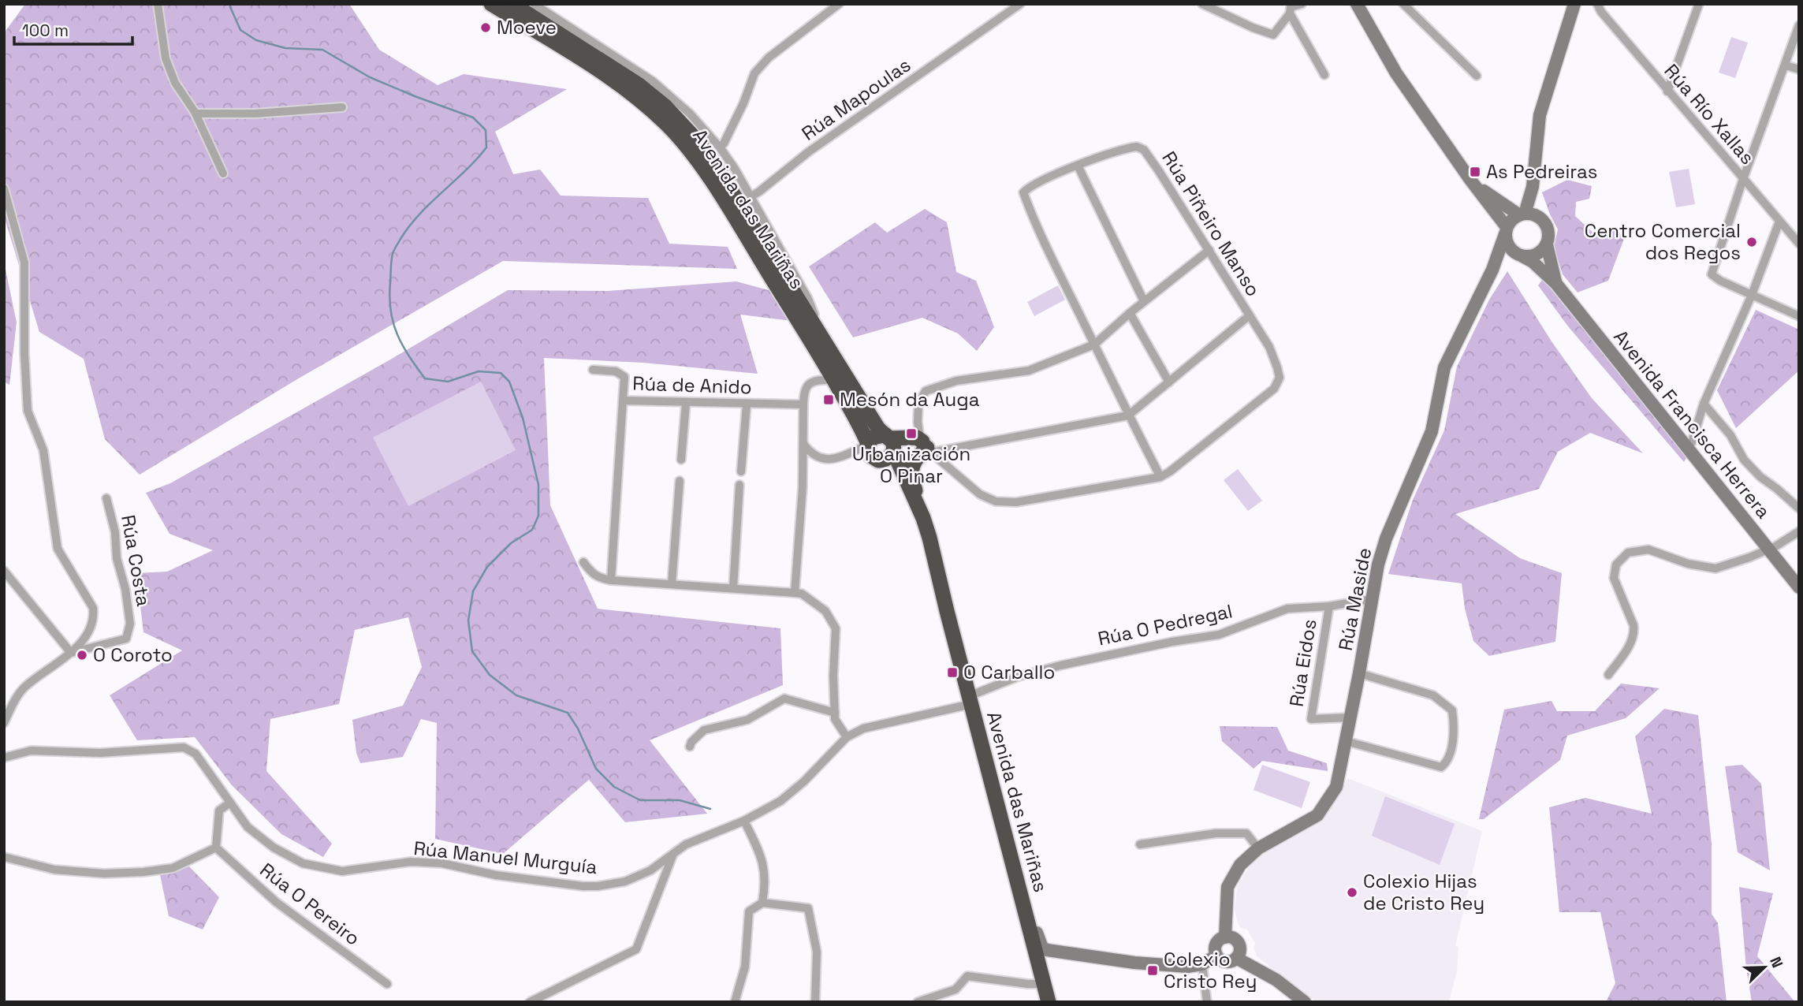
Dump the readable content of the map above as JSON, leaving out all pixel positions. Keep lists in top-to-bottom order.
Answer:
{
  "streets": {
    "highway": ["Avenida das Mariñas"],
    "street": [
      "Rúa Mapoulas",
      "Rúa Río Xallas",
      "Rúa Piñeiro Manso",
      "Rúa de Anido",
      "Avenida Francisca Herrera",
      "Rúa Costa",
      "Rúa Maside",
      "Rúa O Pedregal",
      "Rúa Eidos",
      "Rúa Manuel Murguía",
      "Rúa O Pereiro"
    ]
  },
  "crossings": [
    ["Rúa Mapoulas", "Avenida das Mariñas"],
    ["Avenida das Mariñas", "Rúa O Pedregal"],
    ["Avenida das Mariñas", "Rúa Manuel Murguía"],
    ["Avenida Francisca Herrera", "Rúa Maside"],
    ["Rúa Maside", "Rúa O Pedregal"],
    ["Rúa Maside", "Rúa Eidos"],
    ["Rúa O Pedregal", "Rúa Eidos"],
    ["Rúa O Pedregal", "Rúa Manuel Murguía"]
  ],
  "places": {
    "other": [
      "Moeve",
      "Centro Comercial dos Regos",
      "O Coroto",
      "Colexio Hijas de Cristo Rey"
    ],
    "transit": [
      "As Pedreiras",
      "Mesón da Auga",
      "Urbanización O Pinar",
      "O Carballo",
      "Colexio Cristo Rey"
    ]
  },
  "scale_bar": "100 m",
  "north": "top right"
}
